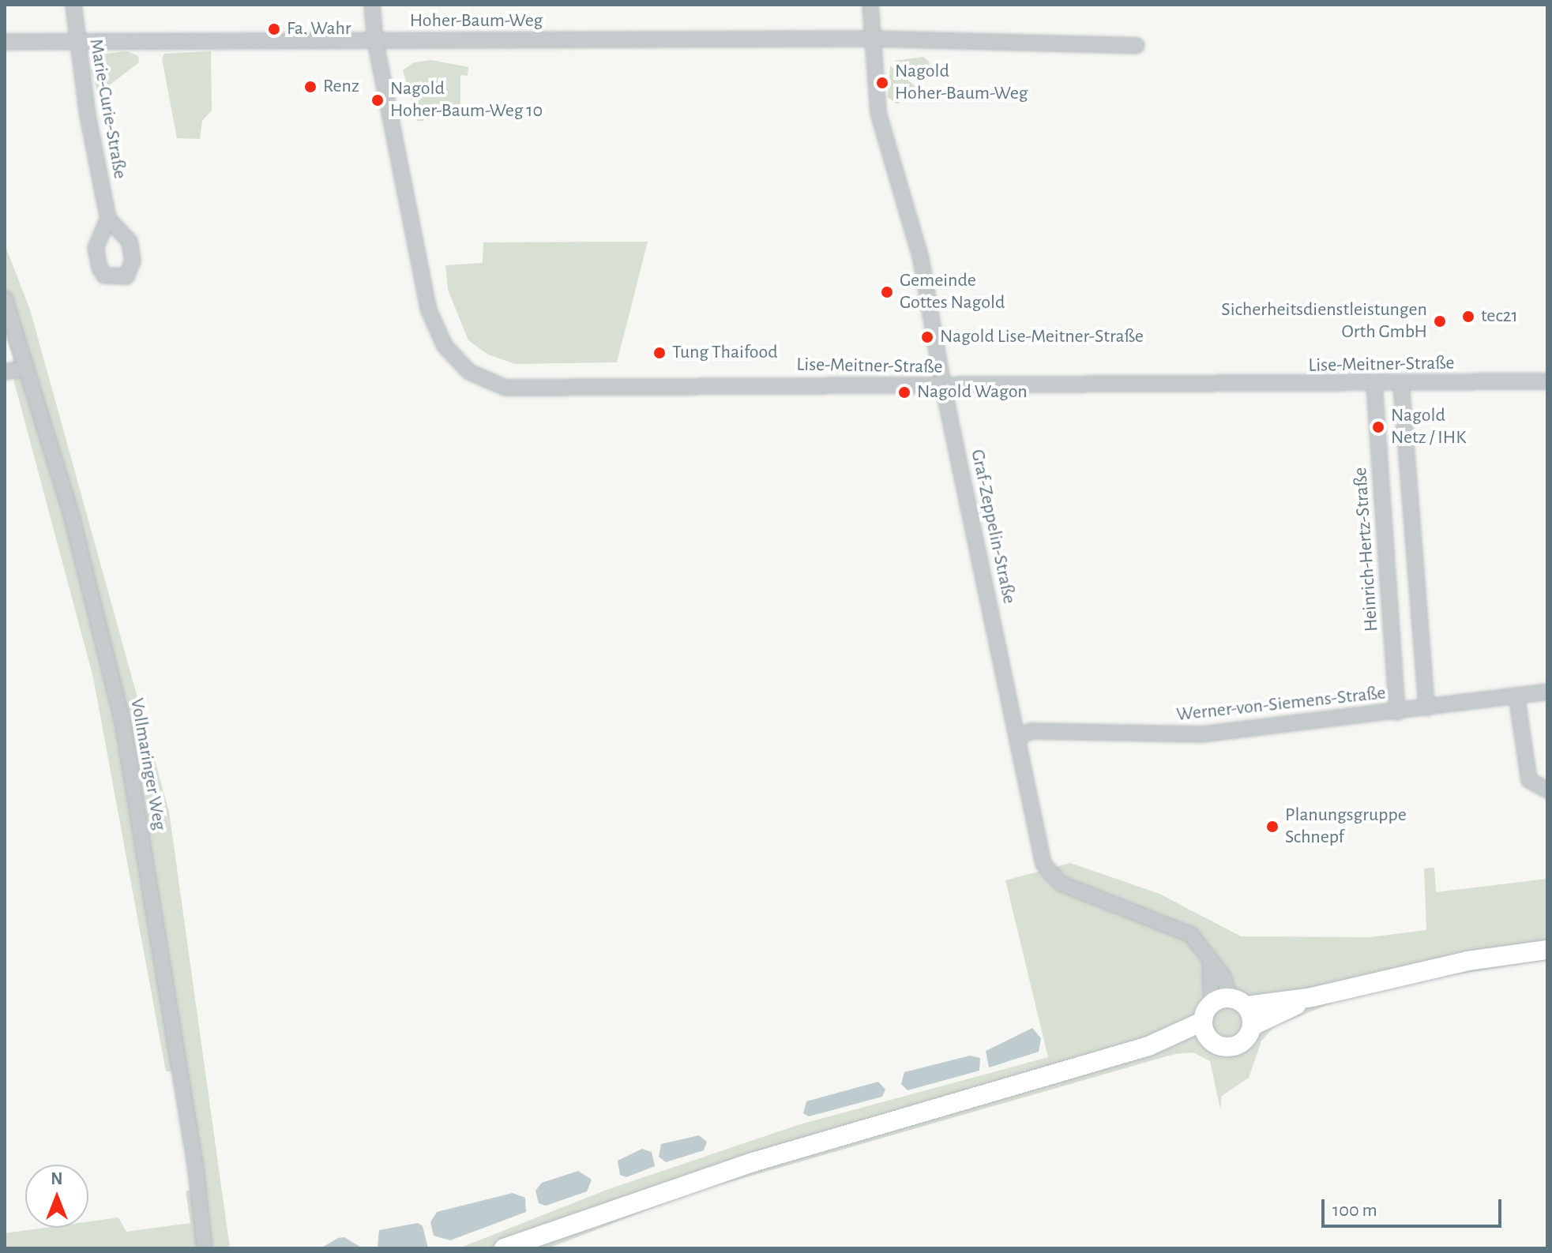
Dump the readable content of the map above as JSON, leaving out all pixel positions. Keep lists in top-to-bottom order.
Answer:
{
  "streets": {
    "street": [
      "Hoher-Baum-Weg",
      "Marie-Curie-Straße",
      "Lise-Meitner-Straße",
      "Graf-Zeppelin-Straße",
      "Heinrich-Hertz-Straße",
      "Werner-von-Siemens-Straße",
      "Vollmaringer Weg"
    ]
  },
  "crossings": [
    ["Hoher-Baum-Weg", "Marie-Curie-Straße"],
    ["Hoher-Baum-Weg", "Lise-Meitner-Straße"],
    ["Hoher-Baum-Weg", "Graf-Zeppelin-Straße"],
    ["Lise-Meitner-Straße", "Graf-Zeppelin-Straße"],
    ["Lise-Meitner-Straße", "Heinrich-Hertz-Straße"],
    ["Graf-Zeppelin-Straße", "Werner-von-Siemens-Straße"],
    ["Heinrich-Hertz-Straße", "Werner-von-Siemens-Straße"]
  ],
  "places": [
    "Fa. Wahr",
    "Nagold Hoher-Baum-Weg",
    "Renz",
    "Nagold Hoher-Baum-Weg 10",
    "Gemeinde Gottes Nagold",
    "tec21",
    "Sicherheitsdienstleistungen Orth GmbH",
    "Nagold Lise-Meitner-Straße",
    "Tung Thaifood",
    "Nagold Wagon",
    "Nagold Netz / IHK",
    "Planungsgruppe Schnepf"
  ],
  "scale_bar": "100 m",
  "north": "top"
}
